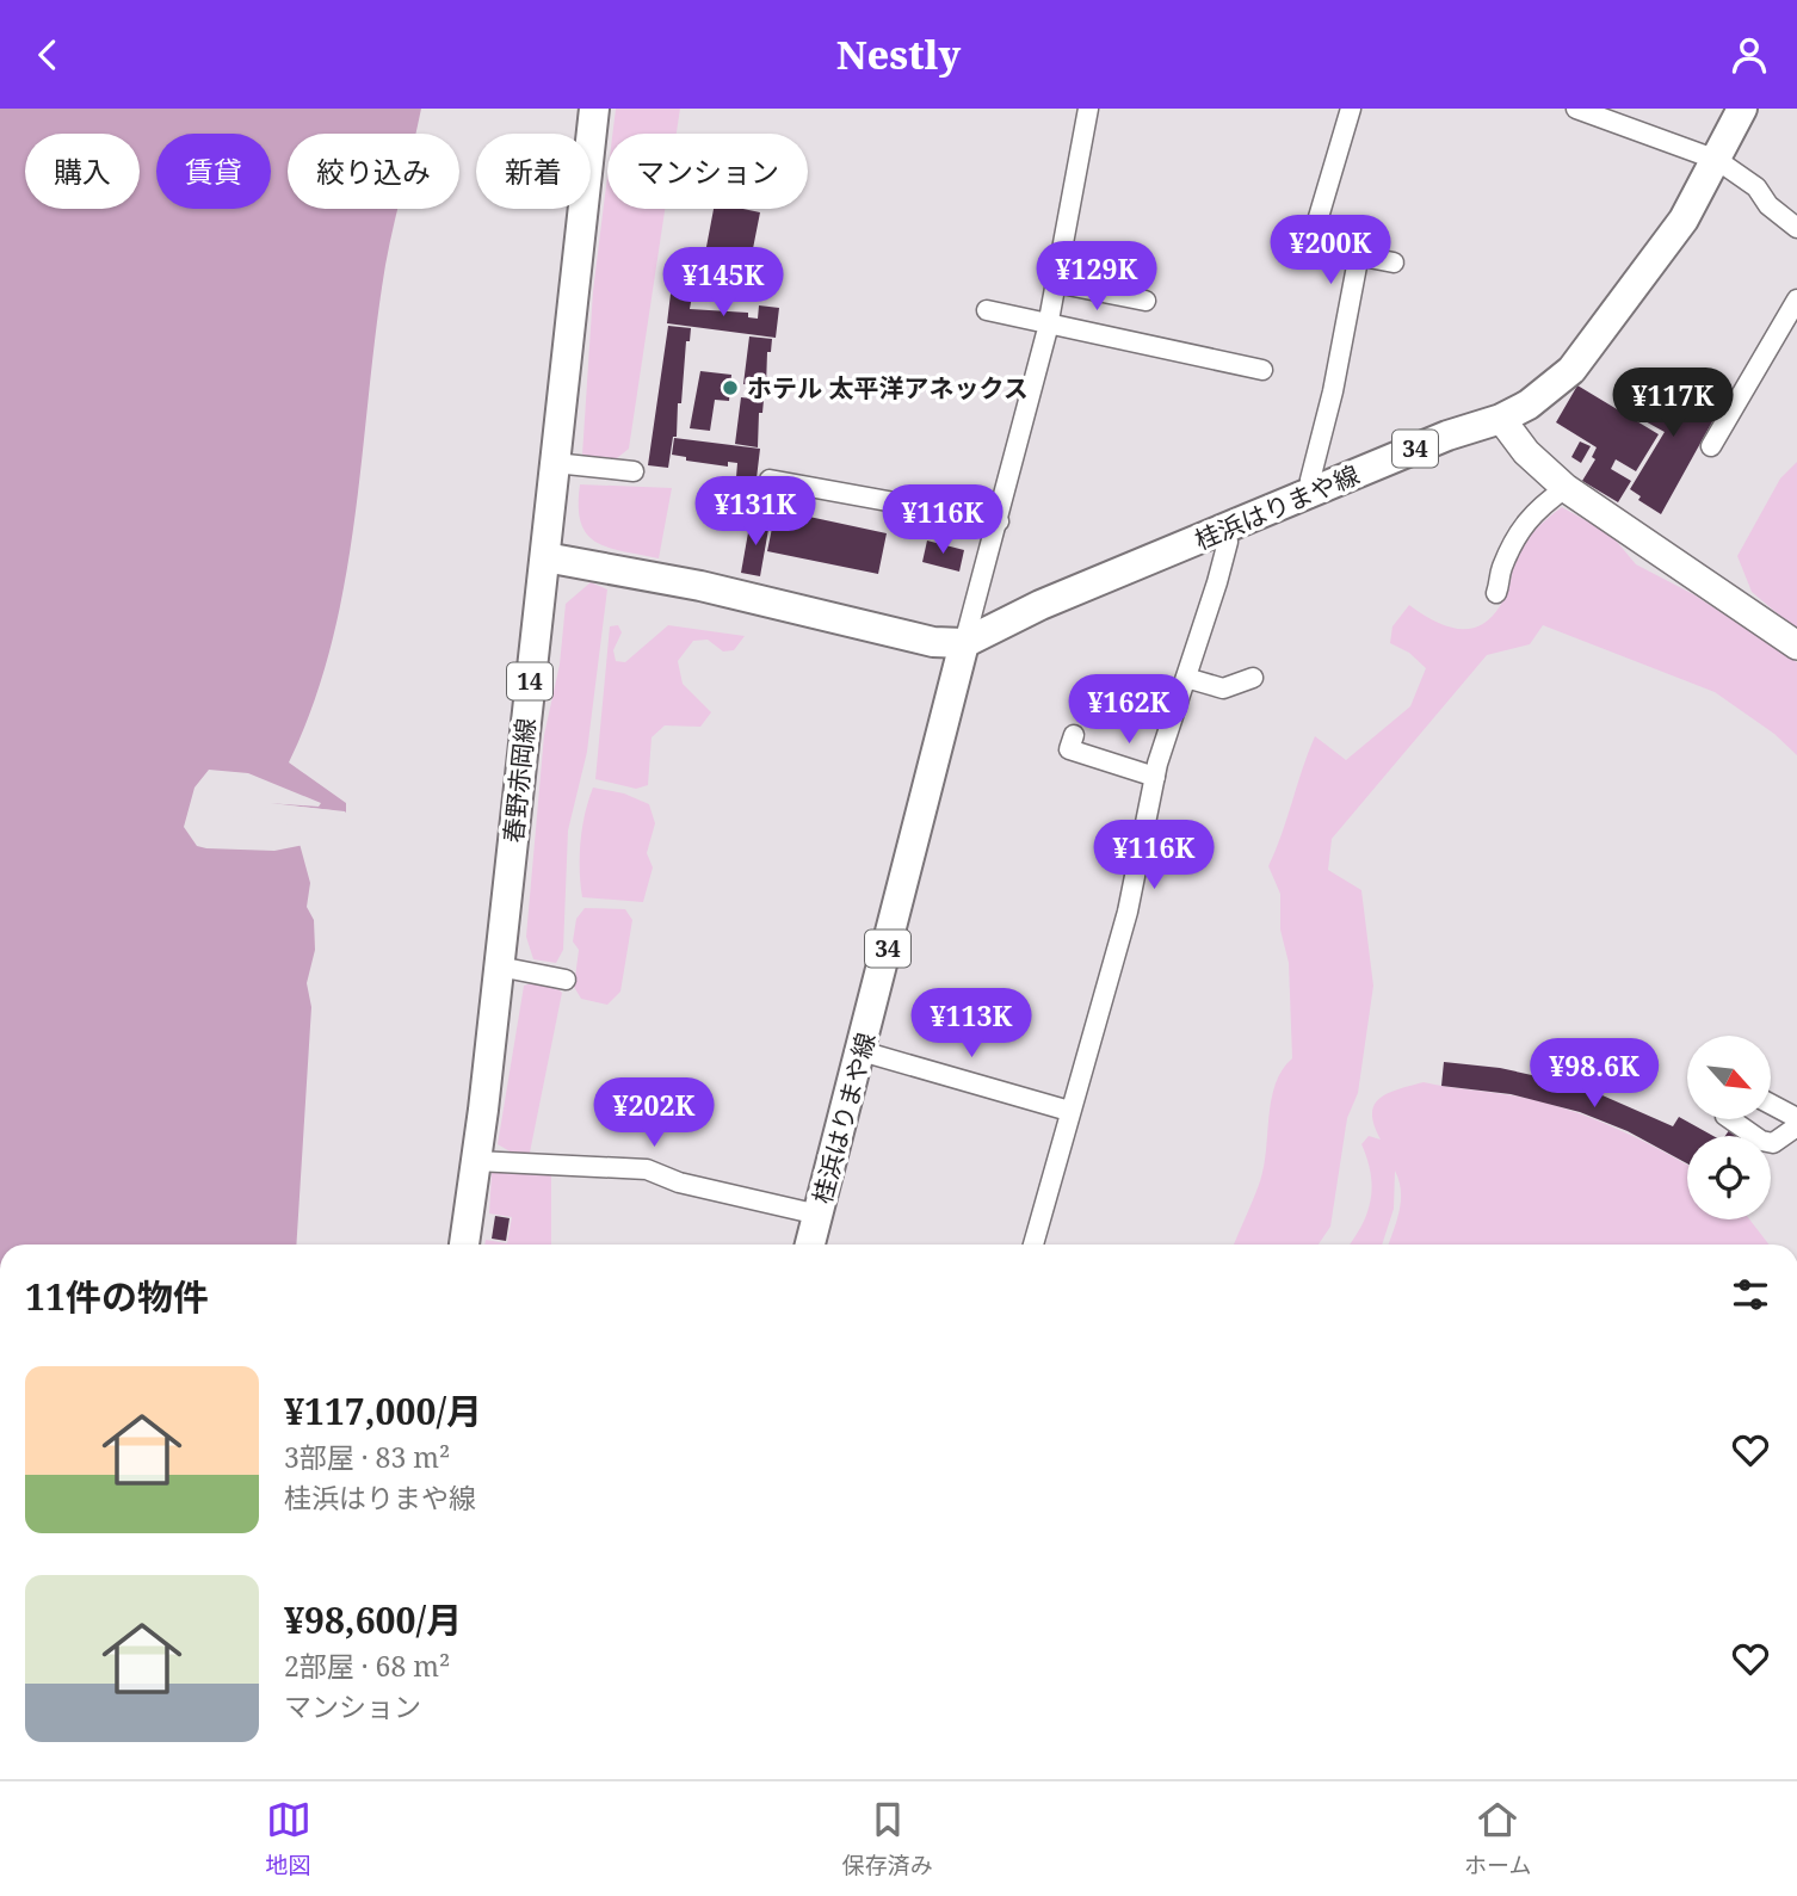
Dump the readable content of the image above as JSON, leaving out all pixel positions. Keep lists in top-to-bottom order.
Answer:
{
  "streets": {
    "main road": [
      "34",
      "桂浜はりまや線",
      "14",
      "春野赤岡線"
    ]
  },
  "places": ["ホテル 太平洋アネックス"],
  "north": "bottom right",
  "page": {
    "header": "Nestly",
    "chip": [
      "購入",
      "賃貸",
      "絞り込み",
      "新着",
      "マンション"
    ],
    "price": [
      "¥200K",
      "¥129K",
      "¥145K",
      "¥117K",
      "¥131K",
      "¥116K",
      "¥162K",
      "¥116K",
      "¥113K",
      "¥98.6K",
      "¥202K"
    ],
    "heading": "11件の物件",
    "list": [
      {
        "name": "¥117,000/月",
        "note": "3部屋 · 83 m² · 桂浜はりまや線"
      },
      {
        "name": "¥98,600/月",
        "note": "2部屋 · 68 m² · マンション"
      }
    ],
    "tabs": ["地図", "保存済み", "ホーム"]
  }
}
